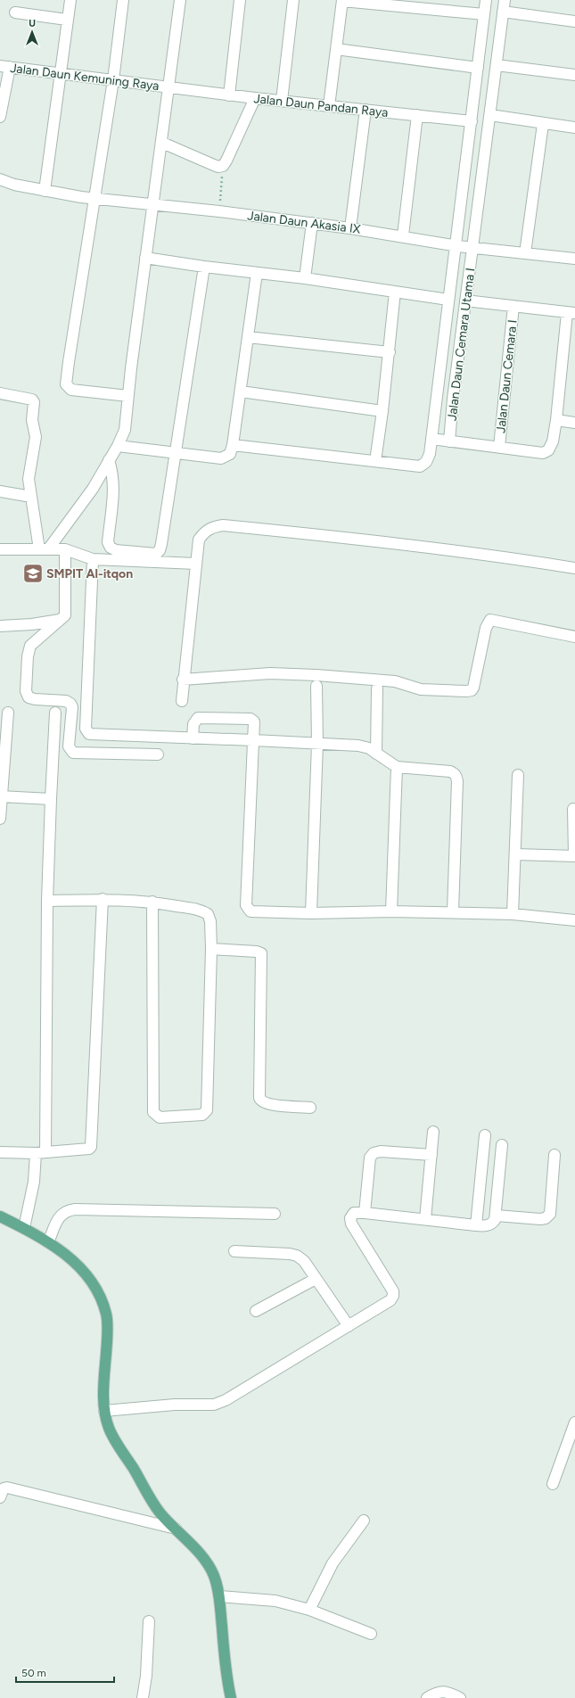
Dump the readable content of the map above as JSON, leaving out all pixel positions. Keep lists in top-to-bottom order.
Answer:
{
  "streets": {
    "street": [
      "Jalan Daun Kemuning Raya",
      "Jalan Daun Pandan Raya",
      "Jalan Daun Akasia IX",
      "Jalan Daun Cemara Utama I",
      "Jalan Daun Cemara I"
    ]
  },
  "crossings": [
    ["Jalan Daun Kemuning Raya", "Jalan Daun Pandan Raya"],
    ["Jalan Daun Akasia IX", "Jalan Daun Cemara Utama I"]
  ],
  "places": {
    "school or university": ["SMPIT Al-itqon"]
  },
  "scale_bar": "50 m",
  "north": "top"
}
